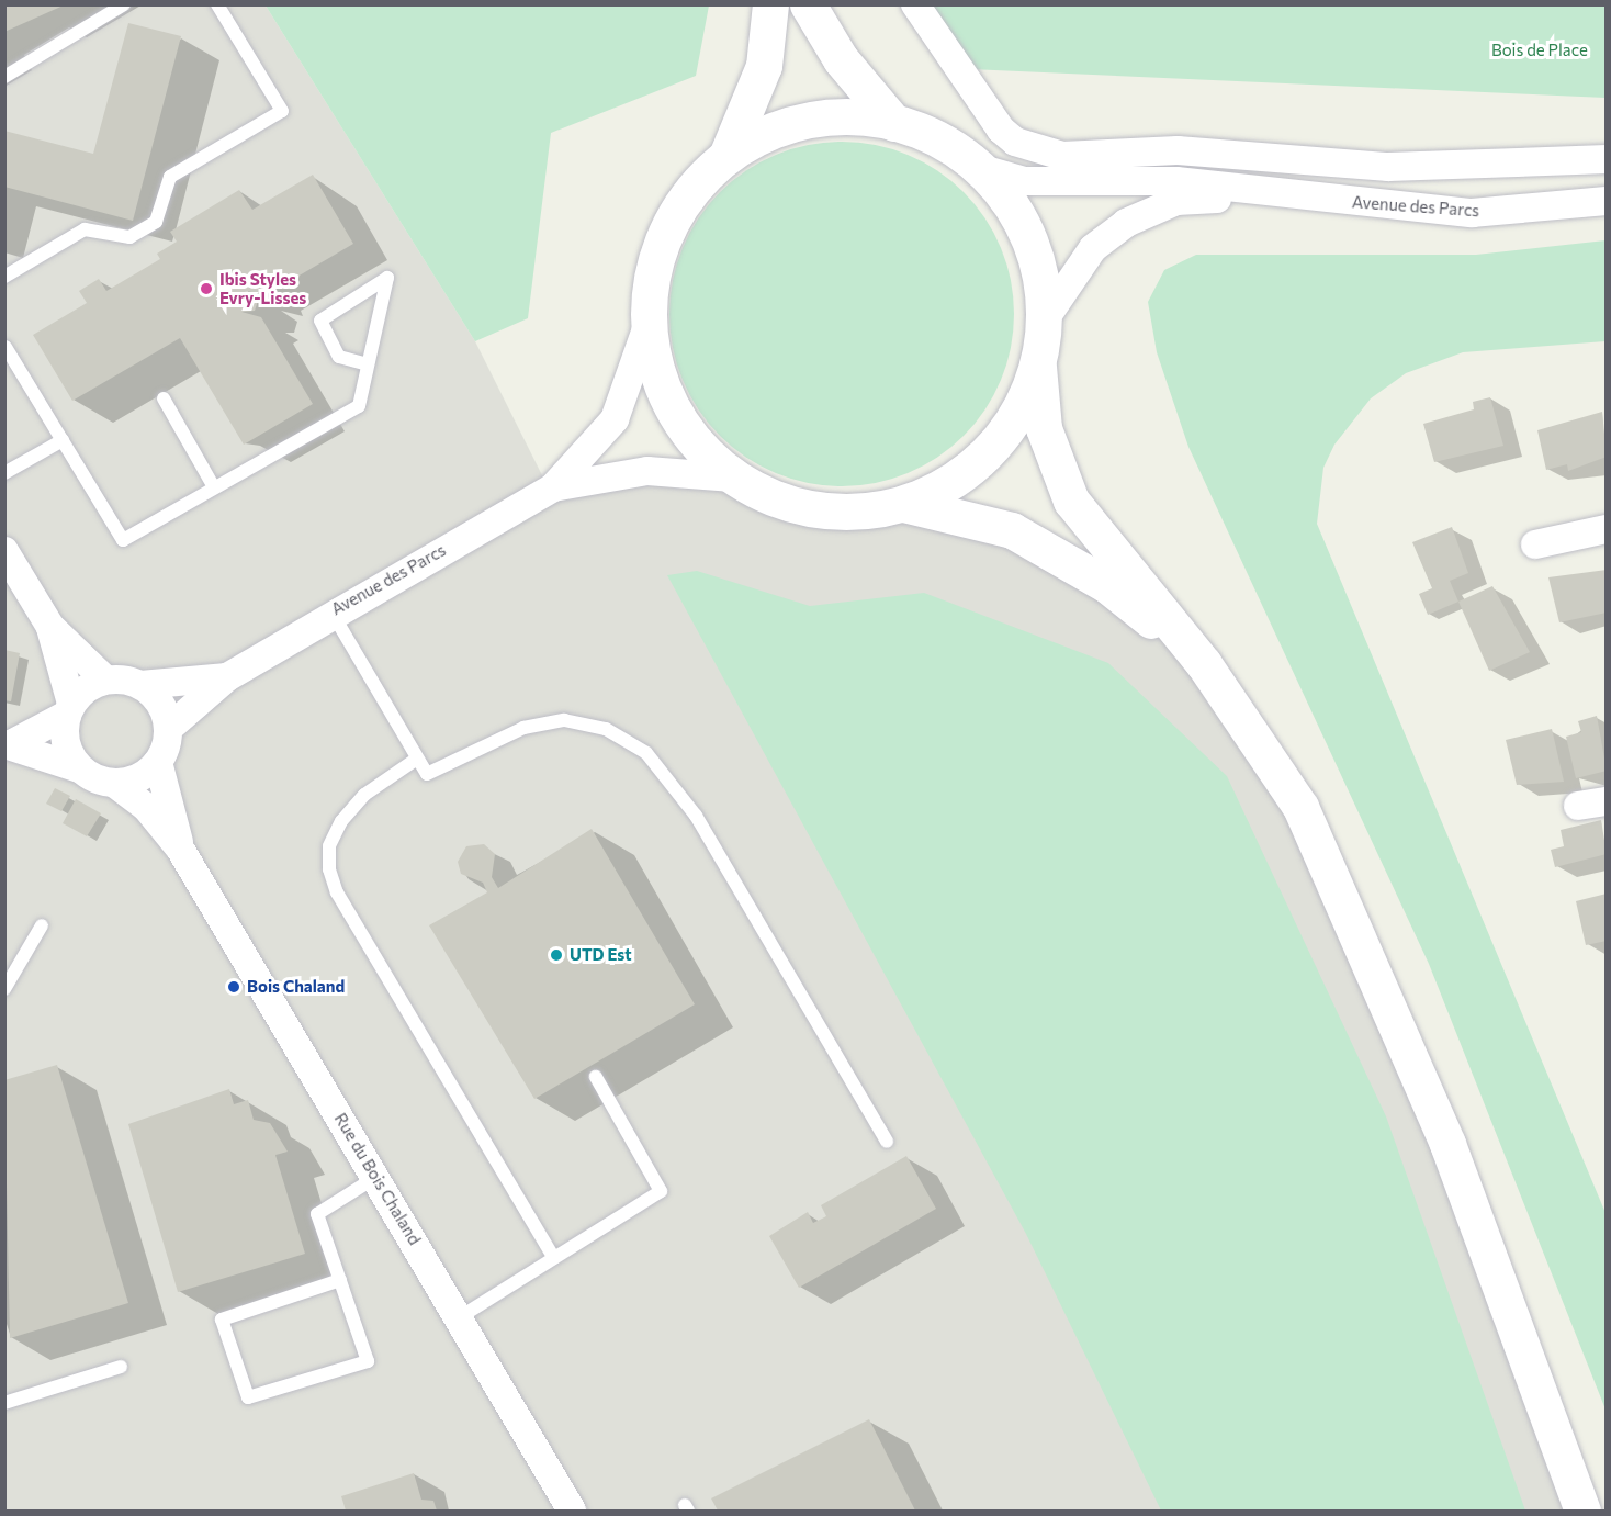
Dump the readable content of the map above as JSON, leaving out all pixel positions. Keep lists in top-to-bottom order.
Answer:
{
  "streets": {
    "street": ["Avenue des Parcs", "Rue du Bois Chaland"]
  },
  "parks": ["Bois de Place"],
  "places": ["Ibis Styles Evry-Lisses", "UTD Est", "Bois Chaland"]
}
